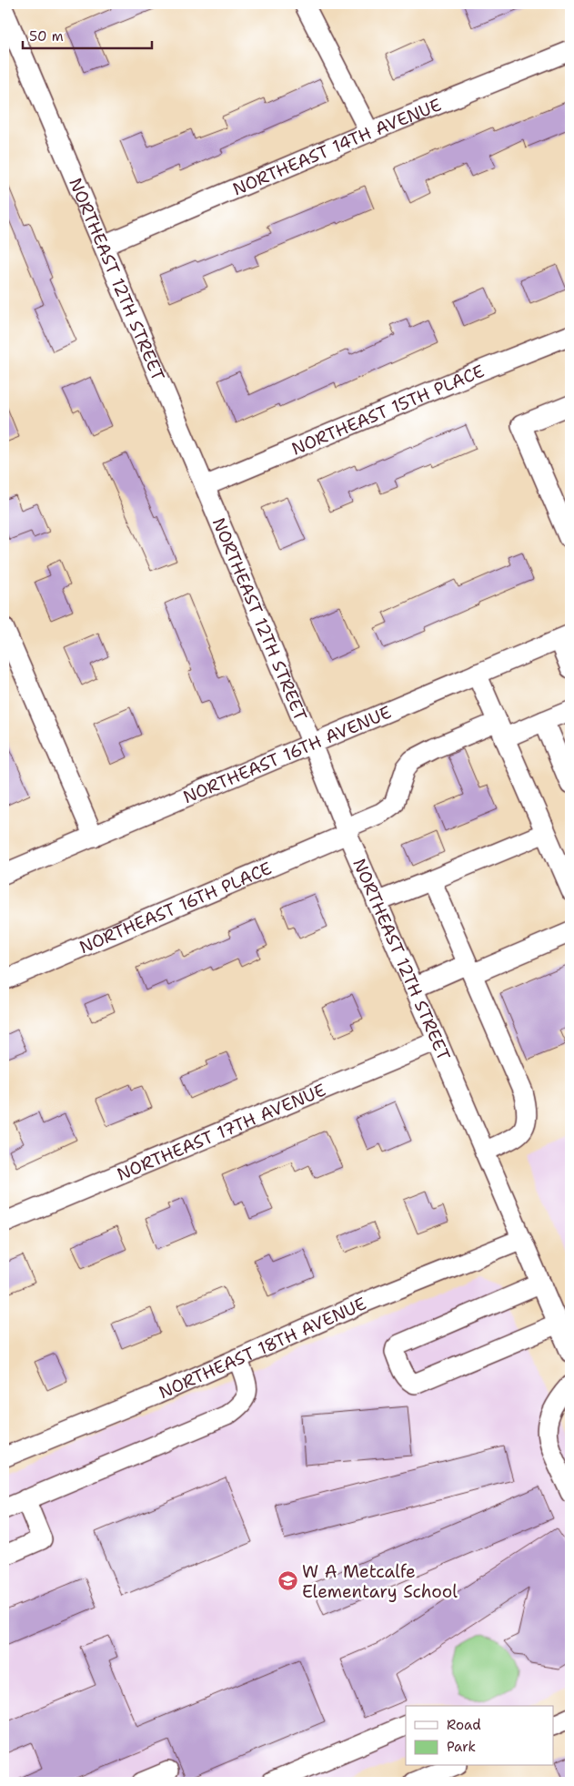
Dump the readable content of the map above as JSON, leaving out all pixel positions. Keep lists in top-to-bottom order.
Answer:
{
  "streets": {
    "street": [
      "NORTHEAST 14TH AVENUE",
      "NORTHEAST 12TH STREET",
      "NORTHEAST 15TH PLACE",
      "NORTHEAST 16TH AVENUE",
      "NORTHEAST 16TH PLACE",
      "NORTHEAST 17TH AVENUE",
      "NORTHEAST 18TH AVENUE"
    ]
  },
  "crossings": [
    ["NORTHEAST 14TH AVENUE", "NORTHEAST 12TH STREET"],
    ["NORTHEAST 12TH STREET", "NORTHEAST 15TH PLACE"],
    ["NORTHEAST 12TH STREET", "NORTHEAST 16TH AVENUE"],
    ["NORTHEAST 12TH STREET", "NORTHEAST 16TH PLACE"],
    ["NORTHEAST 12TH STREET", "NORTHEAST 17TH AVENUE"],
    ["NORTHEAST 12TH STREET", "NORTHEAST 18TH AVENUE"]
  ],
  "places": {
    "school or university": ["W A Metcalfe Elementary School"]
  },
  "legend": ["Road", "Park"],
  "scale_bar": "50 m"
}
